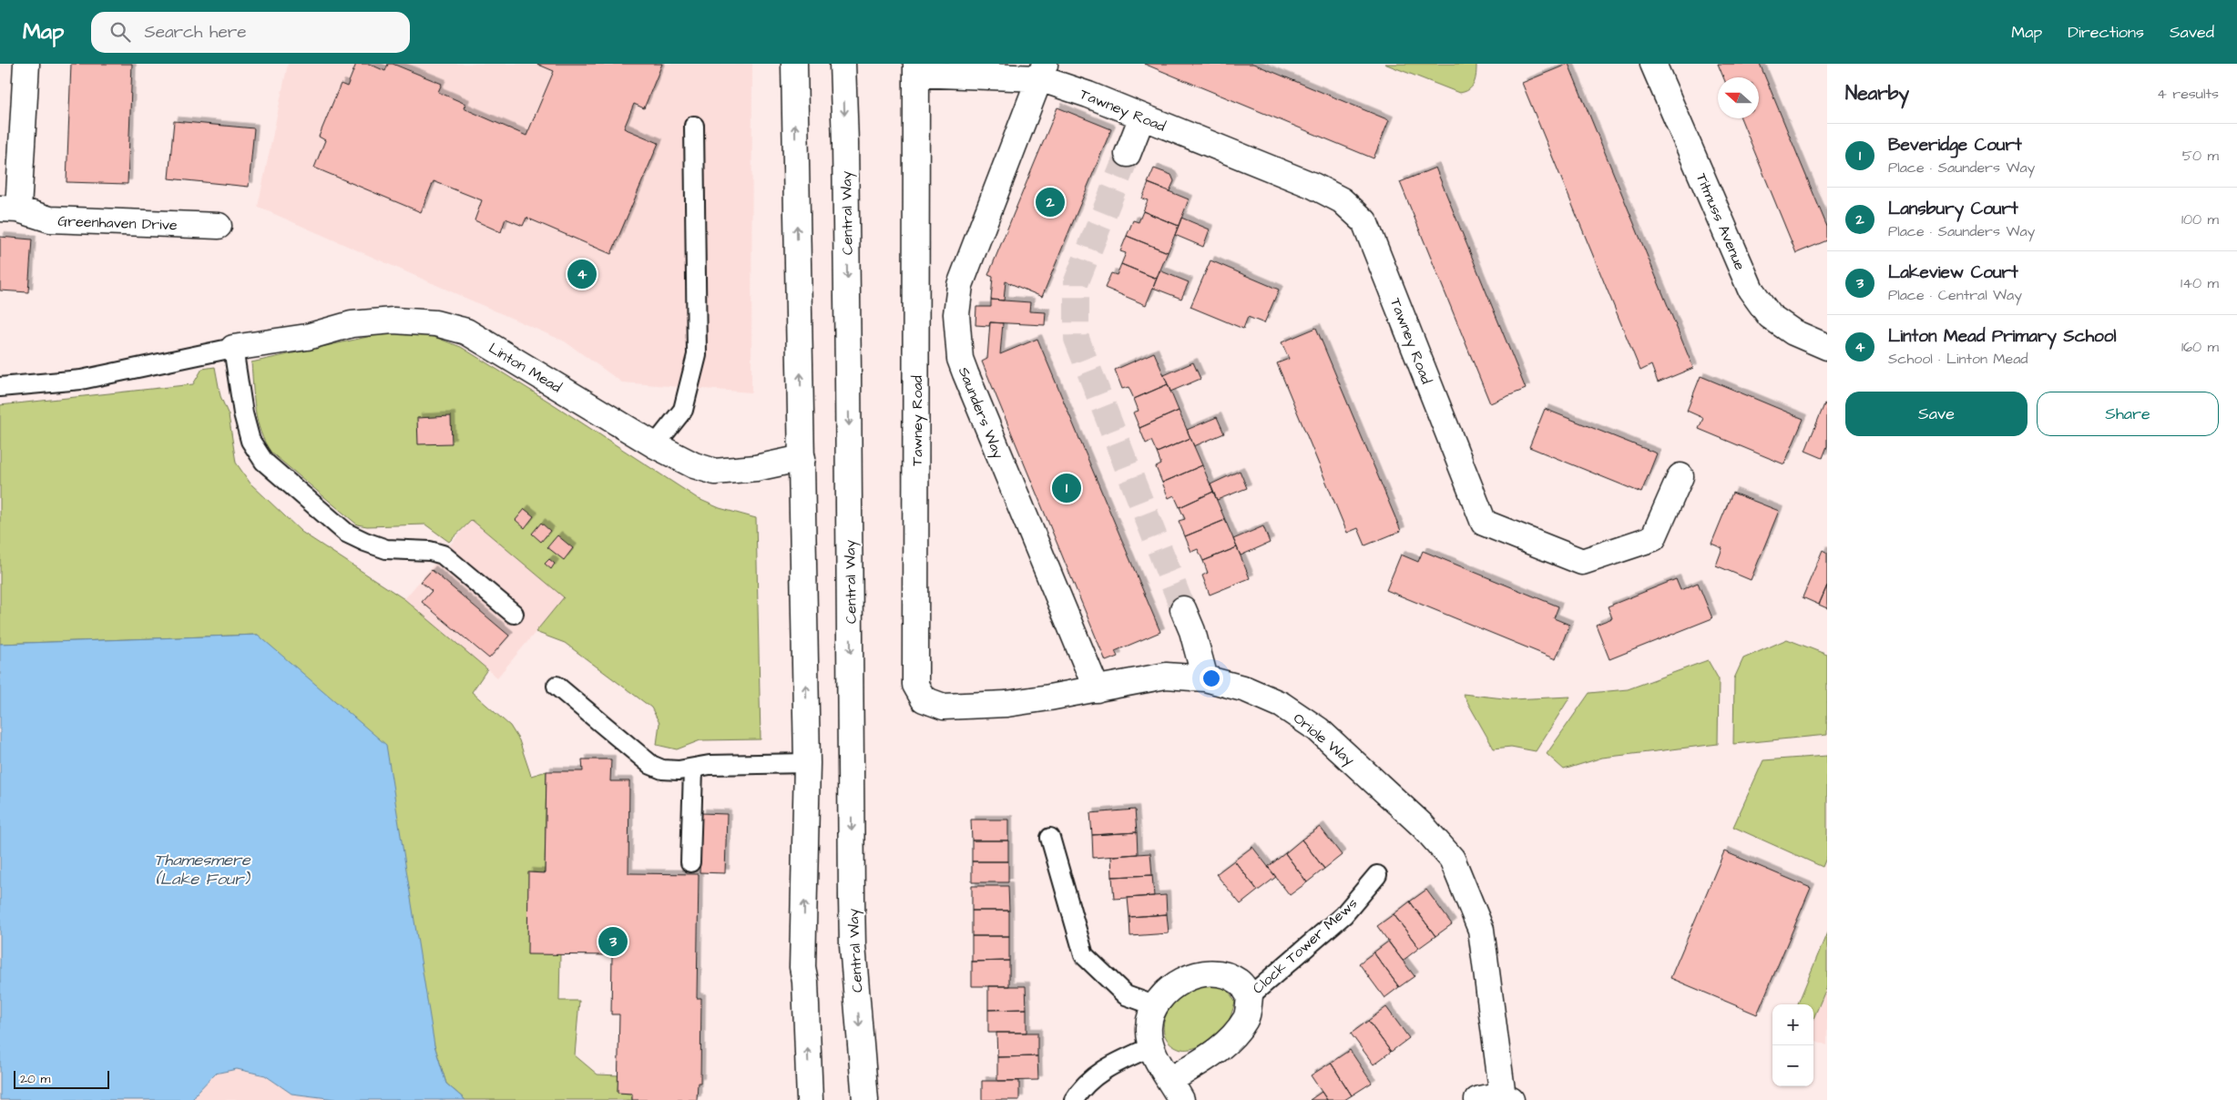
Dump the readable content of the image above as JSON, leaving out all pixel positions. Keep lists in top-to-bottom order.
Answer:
{
  "streets": {
    "street": [
      "Tawney Road",
      "Central Way",
      "Titmuss Avenue",
      "Greenhaven Drive",
      "Linton Mead",
      "Saunders Way",
      "Oriole Way",
      "Clock Tower Mews"
    ]
  },
  "crossings": [
    ["Tawney Road", "Saunders Way"],
    ["Tawney Road", "Oriole Way"],
    ["Saunders Way", "Oriole Way"]
  ],
  "water": ["Thamesmere (Lake Four)"],
  "scale_bar": "20 m",
  "north": "left",
  "page": {
    "header": "Map",
    "search": "Search here",
    "nav": ["Map", "Directions", "Saved"],
    "heading": ["Nearby", "4 results"],
    "list": [
      {
        "mark": "1",
        "name": "Beveridge Court",
        "note": "Place · Saunders Way",
        "value": "50 m"
      },
      {
        "mark": "2",
        "name": "Lansbury Court",
        "note": "Place · Saunders Way",
        "value": "100 m"
      },
      {
        "mark": "3",
        "name": "Lakeview Court",
        "note": "Place · Central Way",
        "value": "140 m"
      },
      {
        "mark": "4",
        "name": "Linton Mead Primary School",
        "note": "School · Linton Mead",
        "value": "160 m"
      }
    ],
    "pins": [
      "2",
      "4",
      "1",
      "3"
    ],
    "buttons": ["Save", "Share"],
    "map_buttons": ["+", "−"],
    "scale": "20 m"
  }
}
